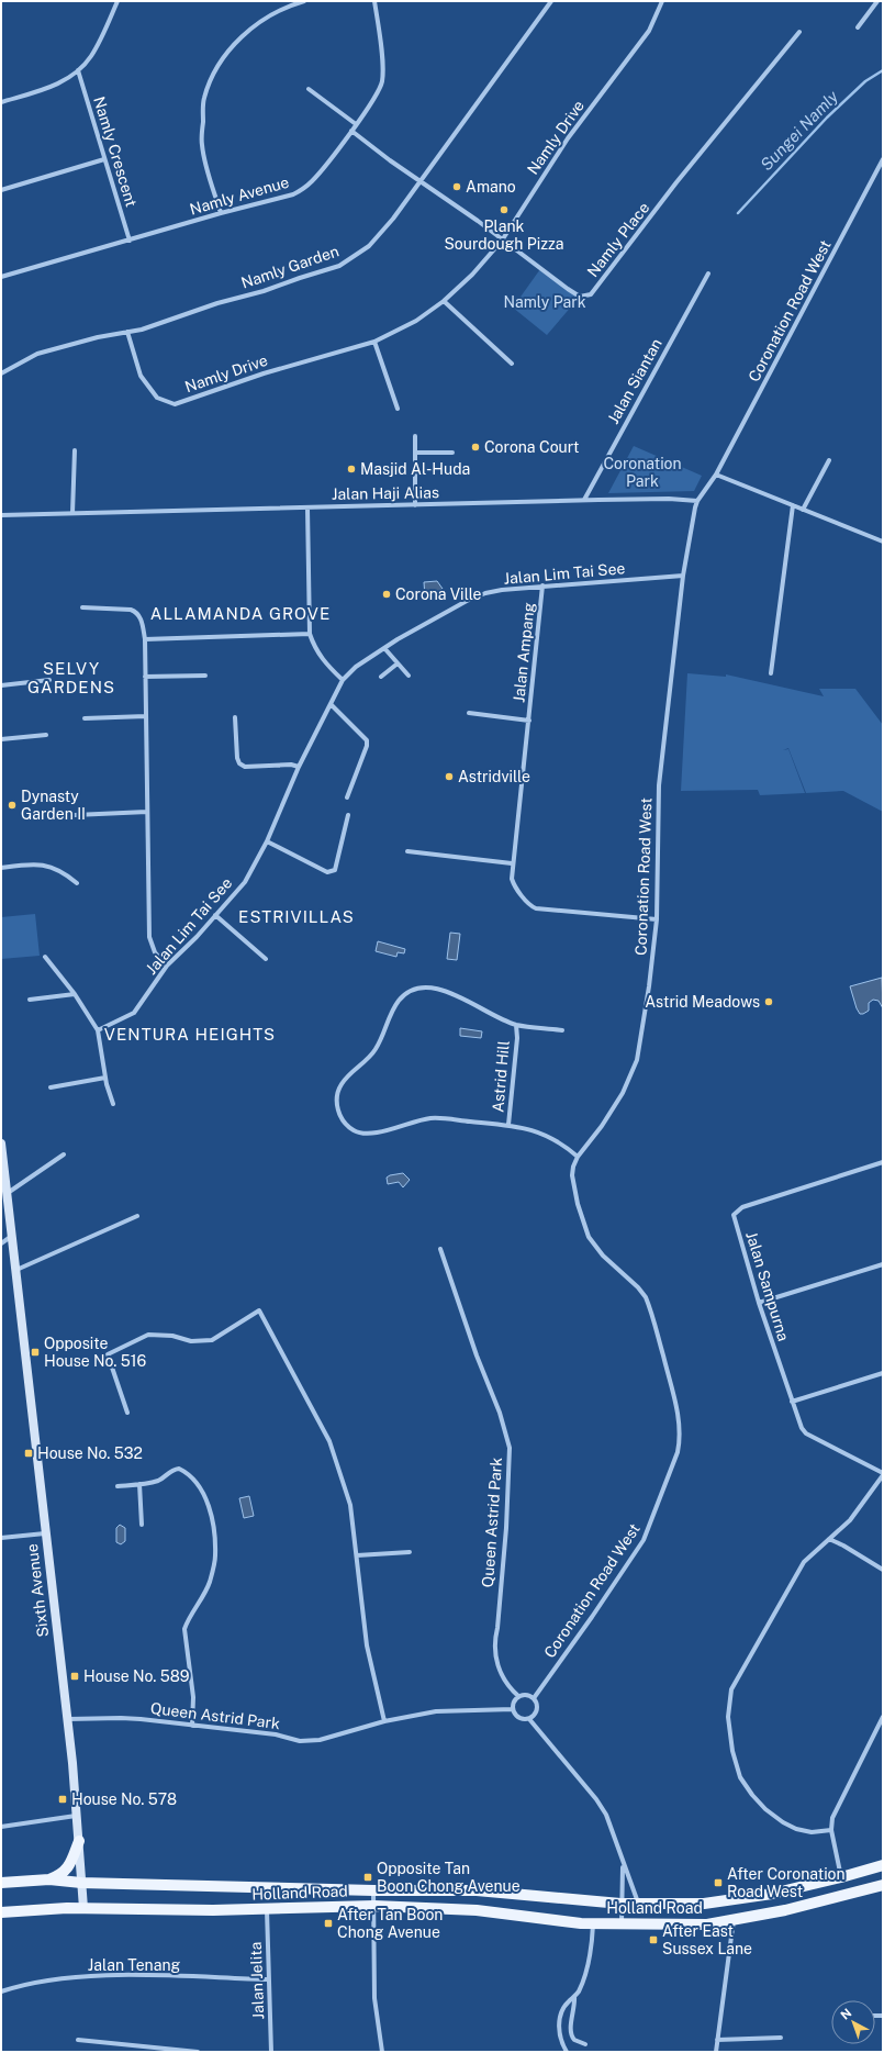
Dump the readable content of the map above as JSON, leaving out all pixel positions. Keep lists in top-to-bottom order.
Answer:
{
  "streets": {
    "main road": ["Sixth Avenue", "Holland Road"],
    "street": [
      "Namly Drive",
      "Namly Crescent",
      "Namly Avenue",
      "Namly Place",
      "Namly Garden",
      "Coronation Road West",
      "Jalan Siantan",
      "Jalan Haji Alias",
      "Jalan Lim Tai See",
      "Jalan Ampang",
      "Astrid Hill",
      "Jalan Sampurna",
      "Queen Astrid Park",
      "Jalan Tenang",
      "Jalan Jelita"
    ]
  },
  "crossings": [
    ["Namly Drive", "Namly Place"],
    ["Namly Drive", "Namly Garden"],
    ["Namly Crescent", "Namly Avenue"],
    ["Namly Avenue", "Namly Place"],
    ["Namly Place", "Namly Garden"],
    ["Coronation Road West", "Jalan Haji Alias"],
    ["Coronation Road West", "Jalan Lim Tai See"],
    ["Coronation Road West", "Jalan Ampang"],
    ["Coronation Road West", "Astrid Hill"],
    ["Coronation Road West", "Queen Astrid Park"],
    ["Jalan Siantan", "Jalan Haji Alias"],
    ["Jalan Lim Tai See", "Jalan Ampang"],
    ["Queen Astrid Park", "Sixth Avenue"],
    ["Sixth Avenue", "Holland Road"],
    ["Holland Road", "Jalan Jelita"],
    ["Jalan Tenang", "Jalan Jelita"]
  ],
  "districts": [
    "ALLAMANDA GROVE",
    "SELVY GARDENS",
    "ESTRIVILLAS",
    "VENTURA HEIGHTS"
  ],
  "water": ["Sungei Namly"],
  "parks": ["Namly Park", "Coronation Park"],
  "places": {
    "other": [
      "Amano",
      "Plank Sourdough Pizza",
      "Corona Court",
      "Masjid Al-Huda",
      "Corona Ville",
      "Astridville",
      "Dynasty Garden II",
      "Astrid Meadows"
    ],
    "transit": [
      "Opposite House No. 516",
      "House No. 532",
      "House No. 589",
      "House No. 578",
      "Opposite Tan Boon Chong Avenue",
      "After Coronation Road West",
      "After Tan Boon Chong Avenue",
      "After East Sussex Lane"
    ]
  },
  "north": "top left"
}
